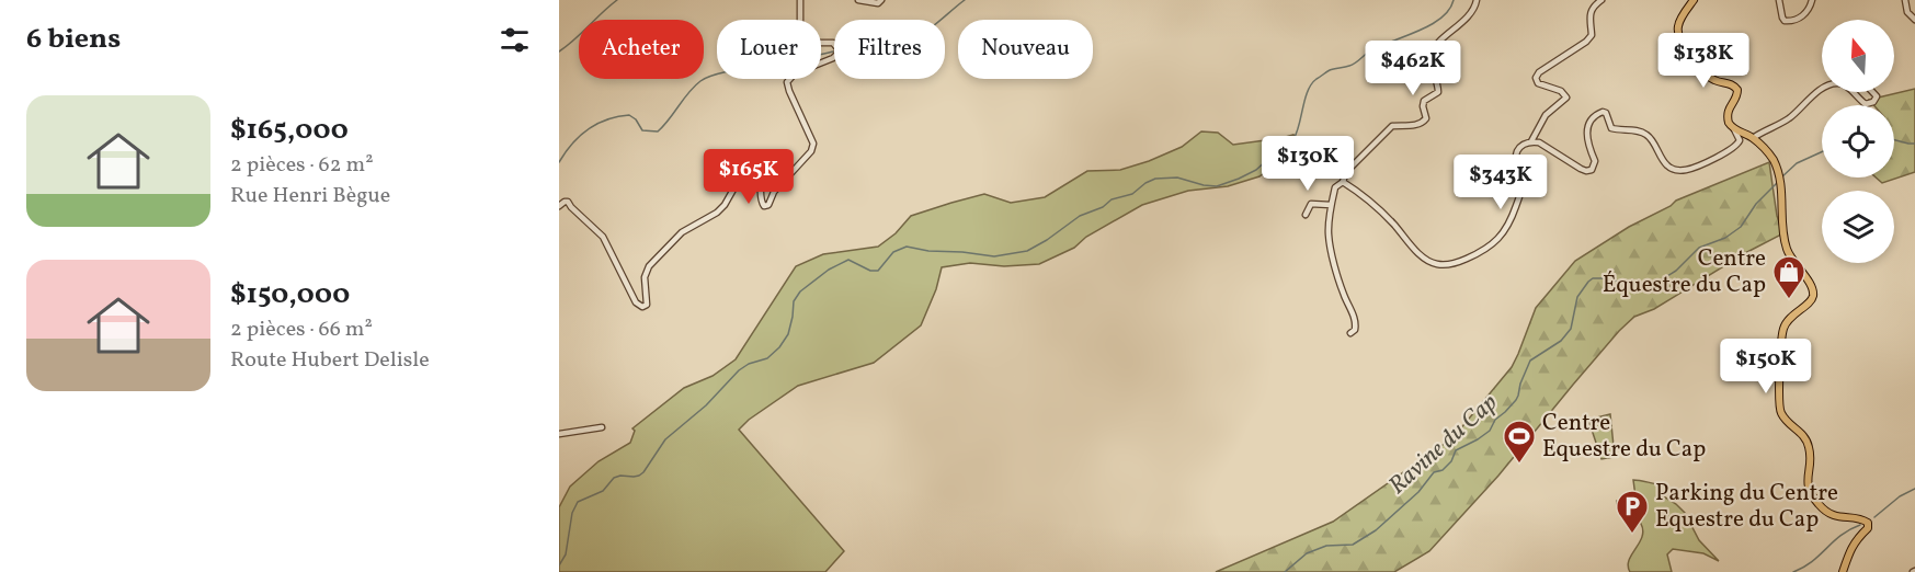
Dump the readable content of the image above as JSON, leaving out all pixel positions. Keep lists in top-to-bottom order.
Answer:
{
  "water": ["Ravine du Cap"],
  "places": {
    "shop": ["Centre Équestre du Cap"],
    "sports": ["Centre Equestre du Cap"],
    "parking": ["Parking du Centre Equestre du Cap"]
  },
  "north": "top",
  "page": {
    "heading": "6 biens",
    "chip": [
      "Acheter",
      "Louer",
      "Filtres",
      "Nouveau"
    ],
    "price": [
      "$138K",
      "$462K",
      "$130K",
      "$165K",
      "$343K",
      "$150K"
    ],
    "list": [
      {
        "name": "$165,000",
        "note": "2 pièces · 62 m² · Rue Henri Bègue"
      },
      {
        "name": "$150,000",
        "note": "2 pièces · 66 m² · Route Hubert Delisle"
      }
    ]
  }
}
